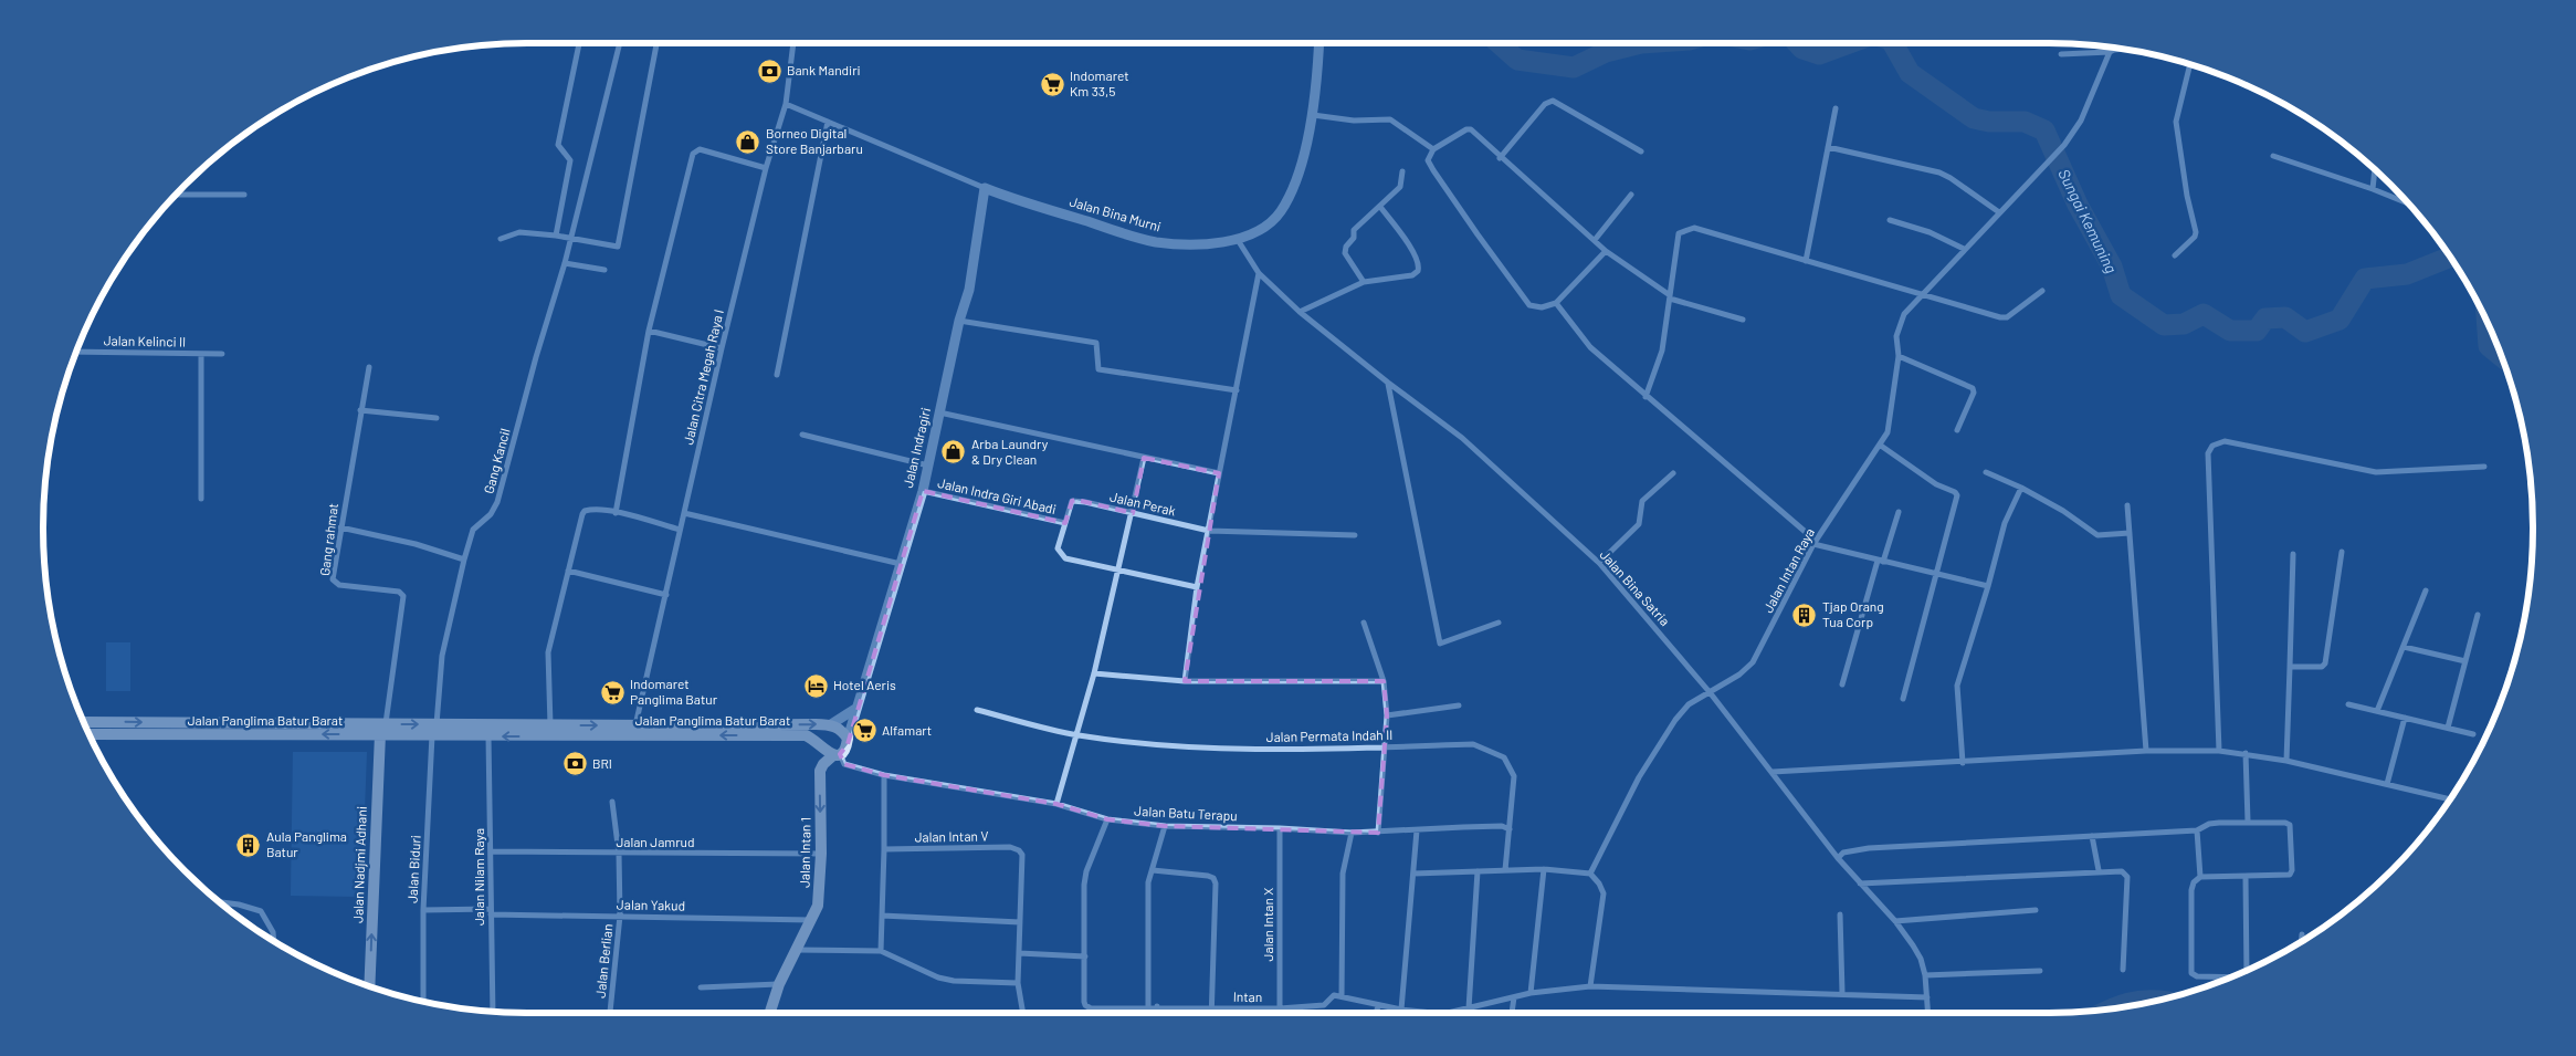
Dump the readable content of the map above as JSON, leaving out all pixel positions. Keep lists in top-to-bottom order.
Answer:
{
  "streets": {
    "main road": ["Jalan Panglima Batur Barat", "Jalan Intan 1", "Jalan Nadjmi Adhani"],
    "street": [
      "Jalan Bina Murni",
      "Jalan Kelinci II",
      "Jalan Citra Megah Raya I",
      "Jalan Indragiri",
      "Gang Kancil",
      "Jalan Indra Giri Abadi",
      "Jalan Perak",
      "Gang rahmat",
      "Jalan Intan Raya",
      "Jalan Bina Satria",
      "Jalan Permata Indah II",
      "Jalan Batu Terapu",
      "Jalan Intan V",
      "Jalan Jamrud",
      "Jalan Biduri",
      "Jalan Nilam Raya",
      "Jalan Yakud",
      "Jalan Intan X",
      "Jalan Berlian",
      "Intan"
    ]
  },
  "crossings": [
    ["Jalan Bina Murni", "Jalan Indragiri"],
    ["Jalan Bina Murni", "Jalan Bina Satria"],
    ["Jalan Citra Megah Raya I", "Jalan Panglima Batur Barat"],
    ["Jalan Indragiri", "Jalan Indra Giri Abadi"],
    ["Gang Kancil", "Jalan Panglima Batur Barat"],
    ["Gang Kancil", "Jalan Biduri"],
    ["Jalan Indra Giri Abadi", "Jalan Perak"],
    ["Gang rahmat", "Jalan Panglima Batur Barat"],
    ["Jalan Intan Raya", "Jalan Bina Satria"],
    ["Jalan Panglima Batur Barat", "Jalan Batu Terapu"],
    ["Jalan Panglima Batur Barat", "Jalan Intan 1"],
    ["Jalan Panglima Batur Barat", "Jalan Nadjmi Adhani"],
    ["Jalan Panglima Batur Barat", "Jalan Biduri"],
    ["Jalan Panglima Batur Barat", "Jalan Nilam Raya"],
    ["Jalan Permata Indah II", "Jalan Batu Terapu"],
    ["Jalan Batu Terapu", "Jalan Intan 1"],
    ["Jalan Batu Terapu", "Jalan Intan X"],
    ["Jalan Batu Terapu", "Intan"],
    ["Jalan Jamrud", "Jalan Intan 1"],
    ["Jalan Jamrud", "Jalan Nilam Raya"],
    ["Jalan Jamrud", "Jalan Berlian"],
    ["Jalan Intan 1", "Jalan Yakud"],
    ["Jalan Biduri", "Jalan Yakud"],
    ["Jalan Nilam Raya", "Jalan Yakud"],
    ["Jalan Yakud", "Jalan Berlian"],
    ["Jalan Intan X", "Intan"]
  ],
  "one_way": ["Jalan Intan 1", "Jalan Nadjmi Adhani"],
  "water": ["Sungai Kemuning"],
  "places": {
    "bank": ["Bank Mandiri", "BRI"],
    "supermarket": ["Indomaret Km 33,5", "Indomaret Panglima Batur", "Alfamart"],
    "shop": ["Borneo Digital Store Banjarbaru", "Arba Laundry & Dry Clean"],
    "building": ["Tjap Orang Tua Corp", "Aula Panglima Batur"],
    "hotel": ["Hotel Aeris"]
  }
}
